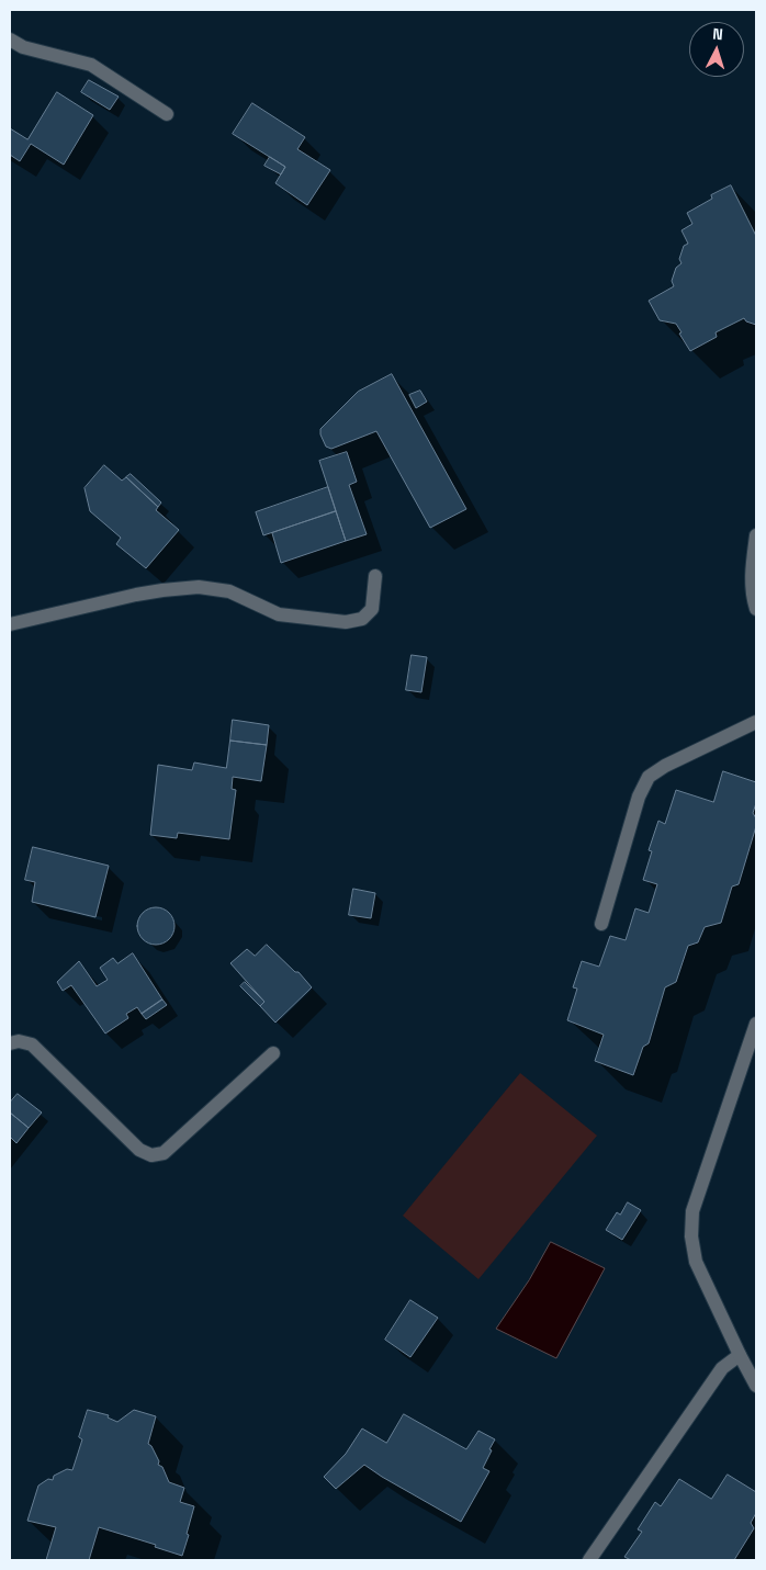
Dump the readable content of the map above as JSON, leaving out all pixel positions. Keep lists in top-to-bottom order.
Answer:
{
  "north": "top"
}
